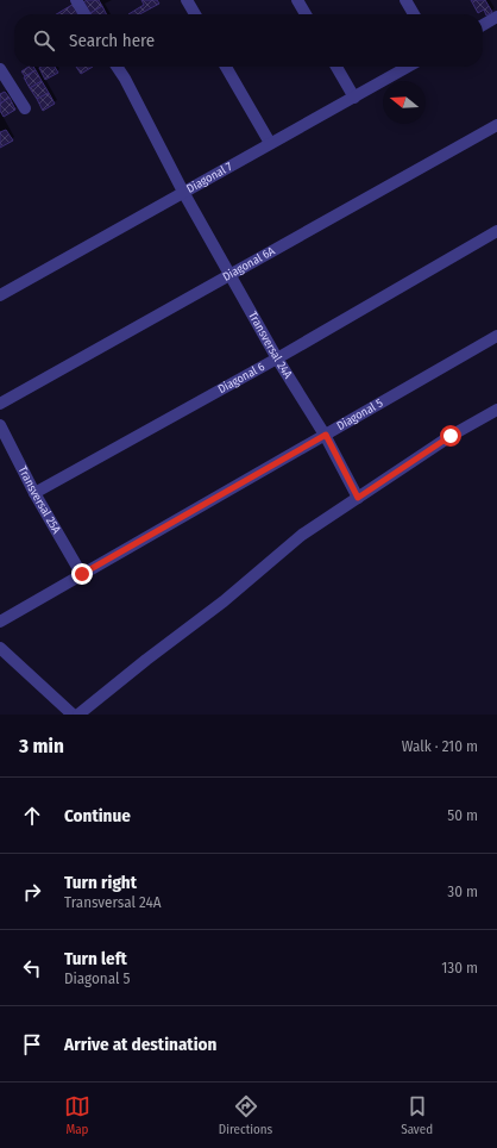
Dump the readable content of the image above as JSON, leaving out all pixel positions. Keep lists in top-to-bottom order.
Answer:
{
  "streets": {
    "street": [
      "Diagonal 7",
      "Diagonal 6A",
      "Transversal 24A",
      "Diagonal 6",
      "Diagonal 5",
      "Transversal 25A"
    ]
  },
  "crossings": [
    ["Diagonal 7", "Transversal 24A"],
    ["Diagonal 6A", "Transversal 24A"],
    ["Transversal 24A", "Diagonal 6"],
    ["Transversal 24A", "Diagonal 5"],
    ["Diagonal 6", "Transversal 25A"],
    ["Diagonal 5", "Transversal 25A"]
  ],
  "north": "left",
  "page": {
    "search": "Search here",
    "heading": ["3 min", "Walk · 210 m"],
    "list": [
      ["Continue", "50 m"],
      ["Turn right", "Transversal 24A", "30 m"],
      ["Turn left", "Diagonal 5", "130 m"],
      "Arrive at destination"
    ],
    "nav": ["Map", "Directions", "Saved"]
  }
}
